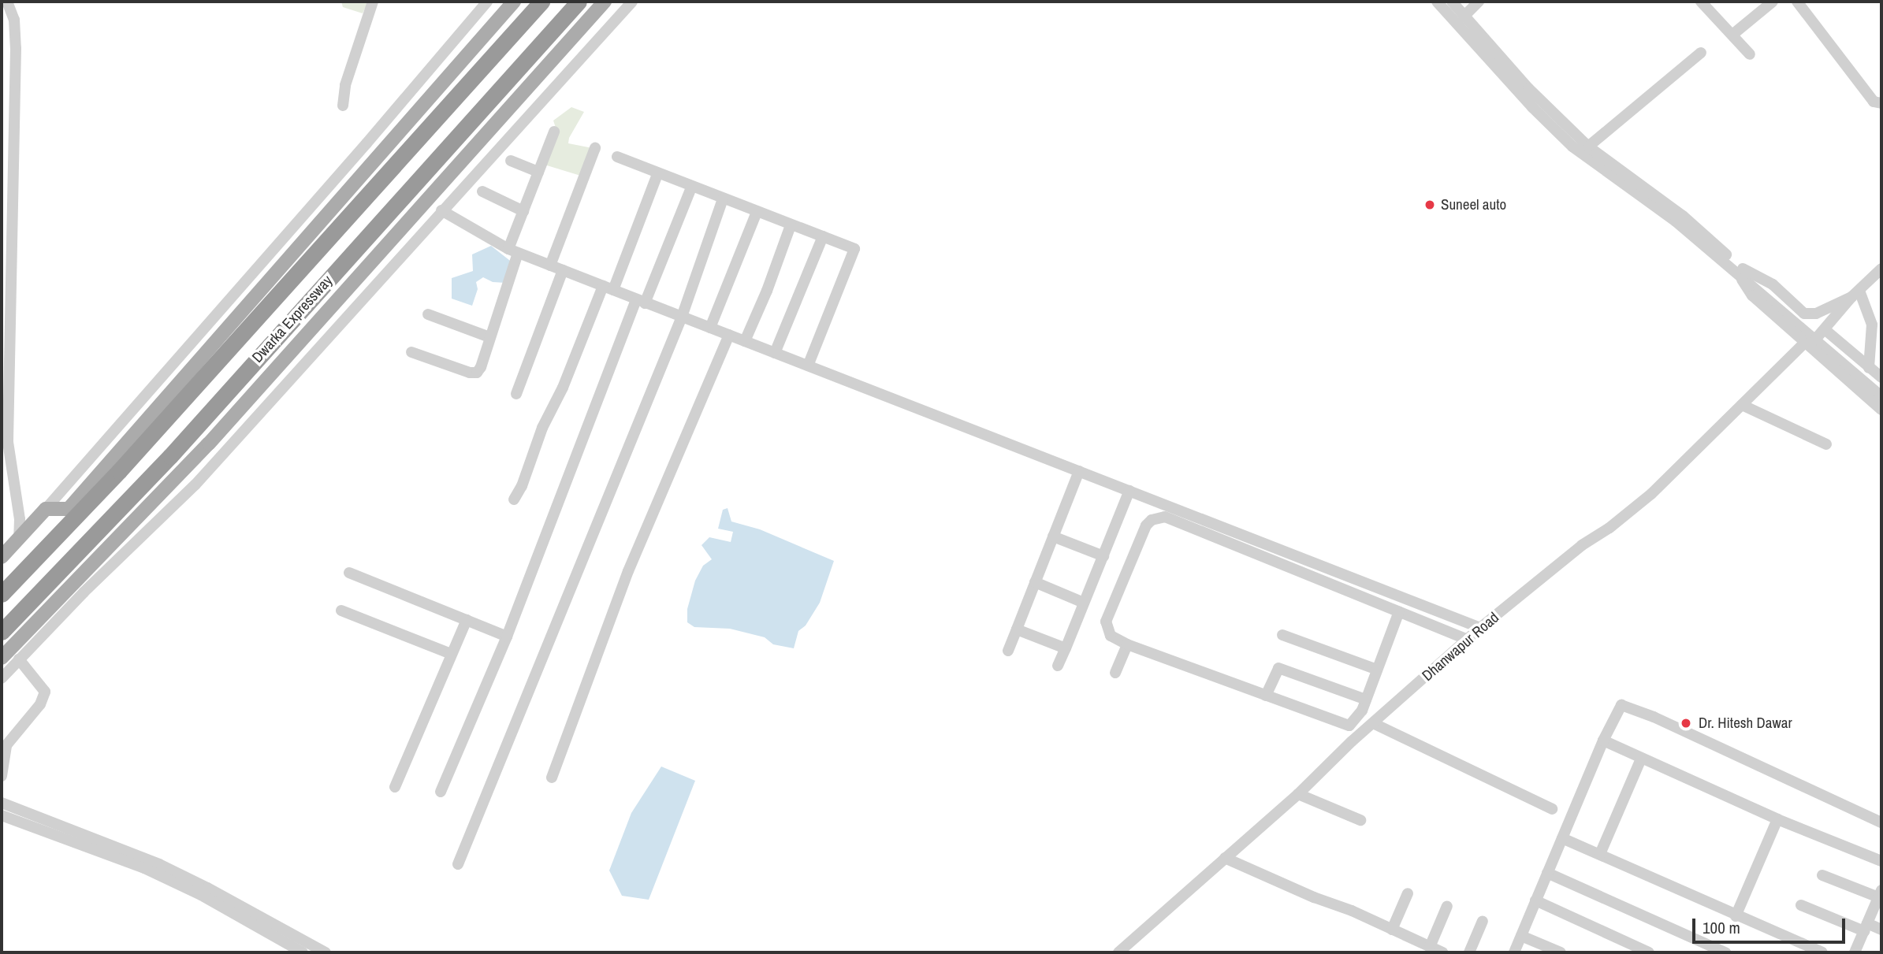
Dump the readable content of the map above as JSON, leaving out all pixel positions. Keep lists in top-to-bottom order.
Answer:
{
  "streets": {
    "highway": ["Dwarka Expressway"],
    "street": ["Dhanwapur Road"]
  },
  "places": ["Suneel auto", "Dr. Hitesh Dawar"],
  "scale_bar": "100 m"
}
